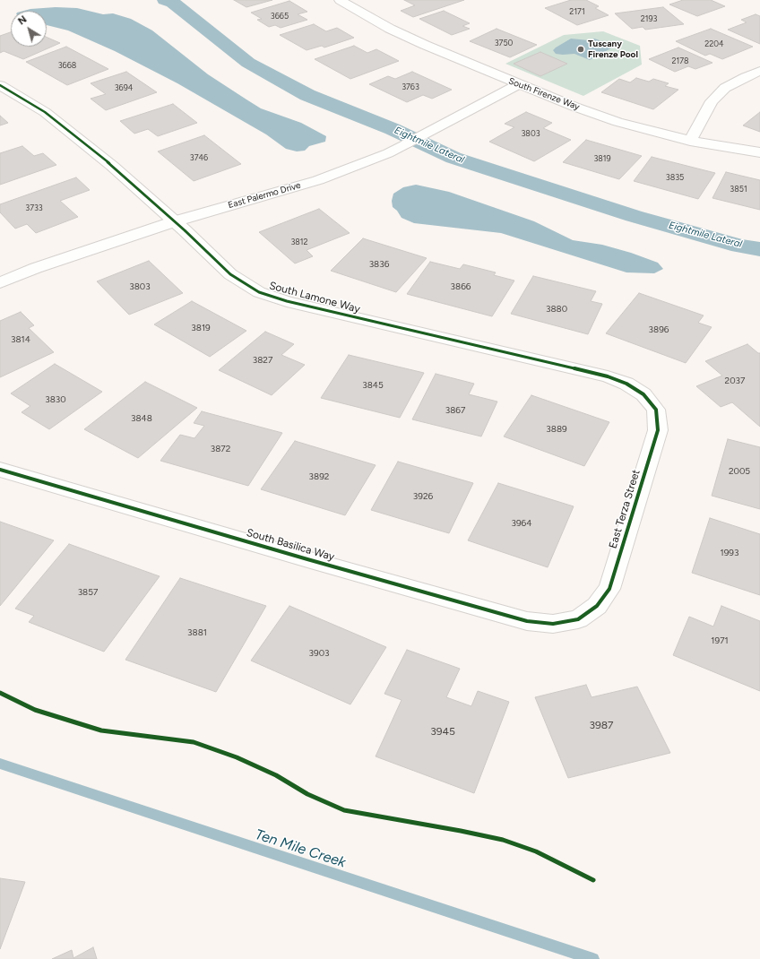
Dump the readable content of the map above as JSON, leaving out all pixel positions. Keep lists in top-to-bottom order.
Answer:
{
  "streets": {
    "street": [
      "South Firenze Way",
      "East Palermo Drive",
      "South Lamone Way",
      "East Terza Street",
      "South Basilica Way"
    ]
  },
  "crossings": [
    ["South Firenze Way", "East Palermo Drive"],
    ["East Palermo Drive", "South Lamone Way"],
    ["South Lamone Way", "East Terza Street"],
    ["East Terza Street", "South Basilica Way"]
  ],
  "water": ["Eightmile Lateral", "Ten Mile Creek"],
  "places": ["Tuscany Firenze Pool"],
  "house_numbers": [
    "2171",
    "3665",
    "2193",
    "3750",
    "2204",
    "2178",
    "3668",
    "3763",
    "3694",
    "3803",
    "3746",
    "3819",
    "3835",
    "3851",
    "3733",
    "3812",
    "3836",
    "3803",
    "3866",
    "3880",
    "3819",
    "3896",
    "3814",
    "3827",
    "2037",
    "3845",
    "3830",
    "3867",
    "3848",
    "3889",
    "3872",
    "2005",
    "3892",
    "3926",
    "3964",
    "1993",
    "3857",
    "3881",
    "1971",
    "3903",
    "3987",
    "3945"
  ],
  "north": "top left"
}
